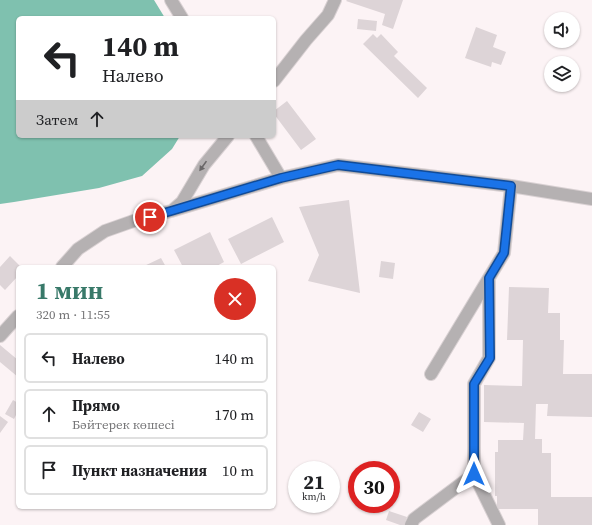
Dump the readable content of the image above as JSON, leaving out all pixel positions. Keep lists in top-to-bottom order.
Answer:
{
  "page": {
    "turn": ["140 m", "Налево"],
    "then": "Затем",
    "heading": ["1 мин", "320 m · 11:55"],
    "list": [
      {
        "name": "Налево",
        "value": "140 m"
      },
      {
        "name": "Прямо",
        "note": "Бәйтерек көшесі",
        "value": "170 m"
      },
      {
        "name": "Пункт назначения",
        "value": "10 m"
      }
    ],
    "speed": "21 km/h",
    "limit": "30"
  }
}
